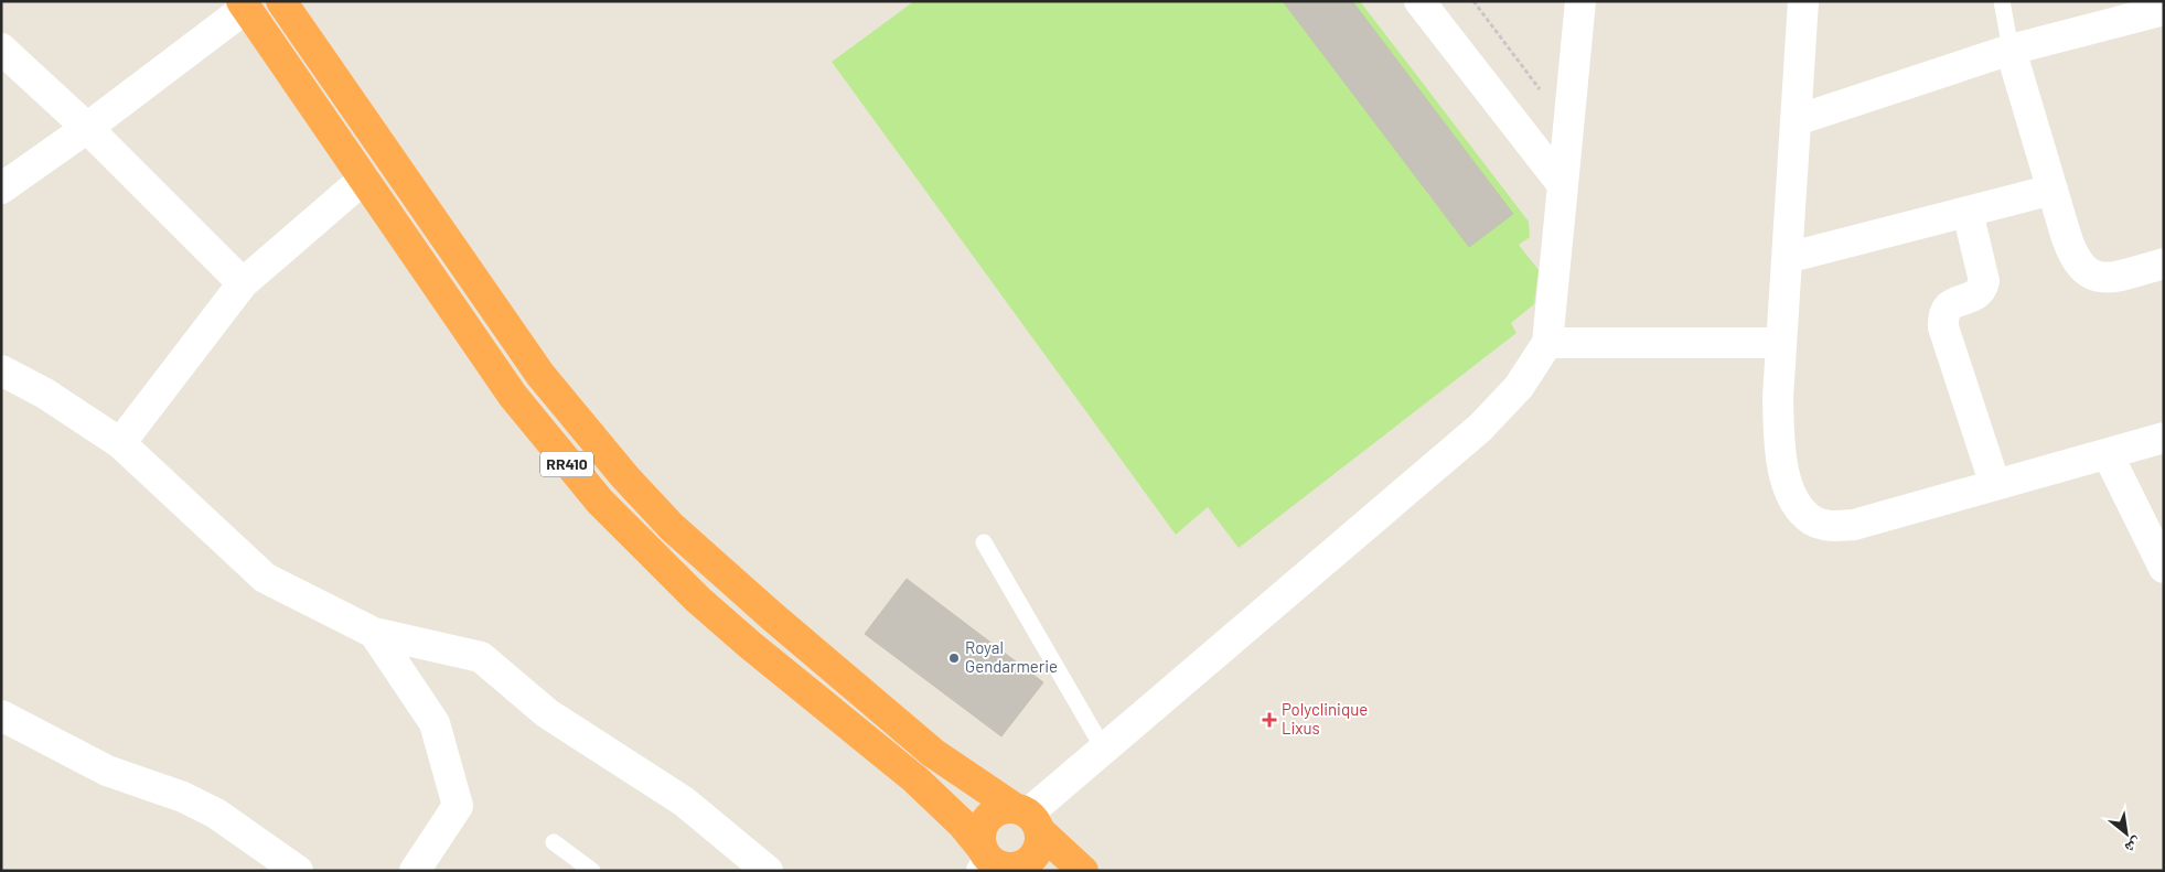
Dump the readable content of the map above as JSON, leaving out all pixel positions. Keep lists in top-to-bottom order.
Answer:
{
  "streets": {
    "highway": ["RR410"]
  },
  "places": {
    "other": ["Royal Gendarmerie"],
    "health": ["Polyclinique Lixus"]
  },
  "north": "bottom right"
}
